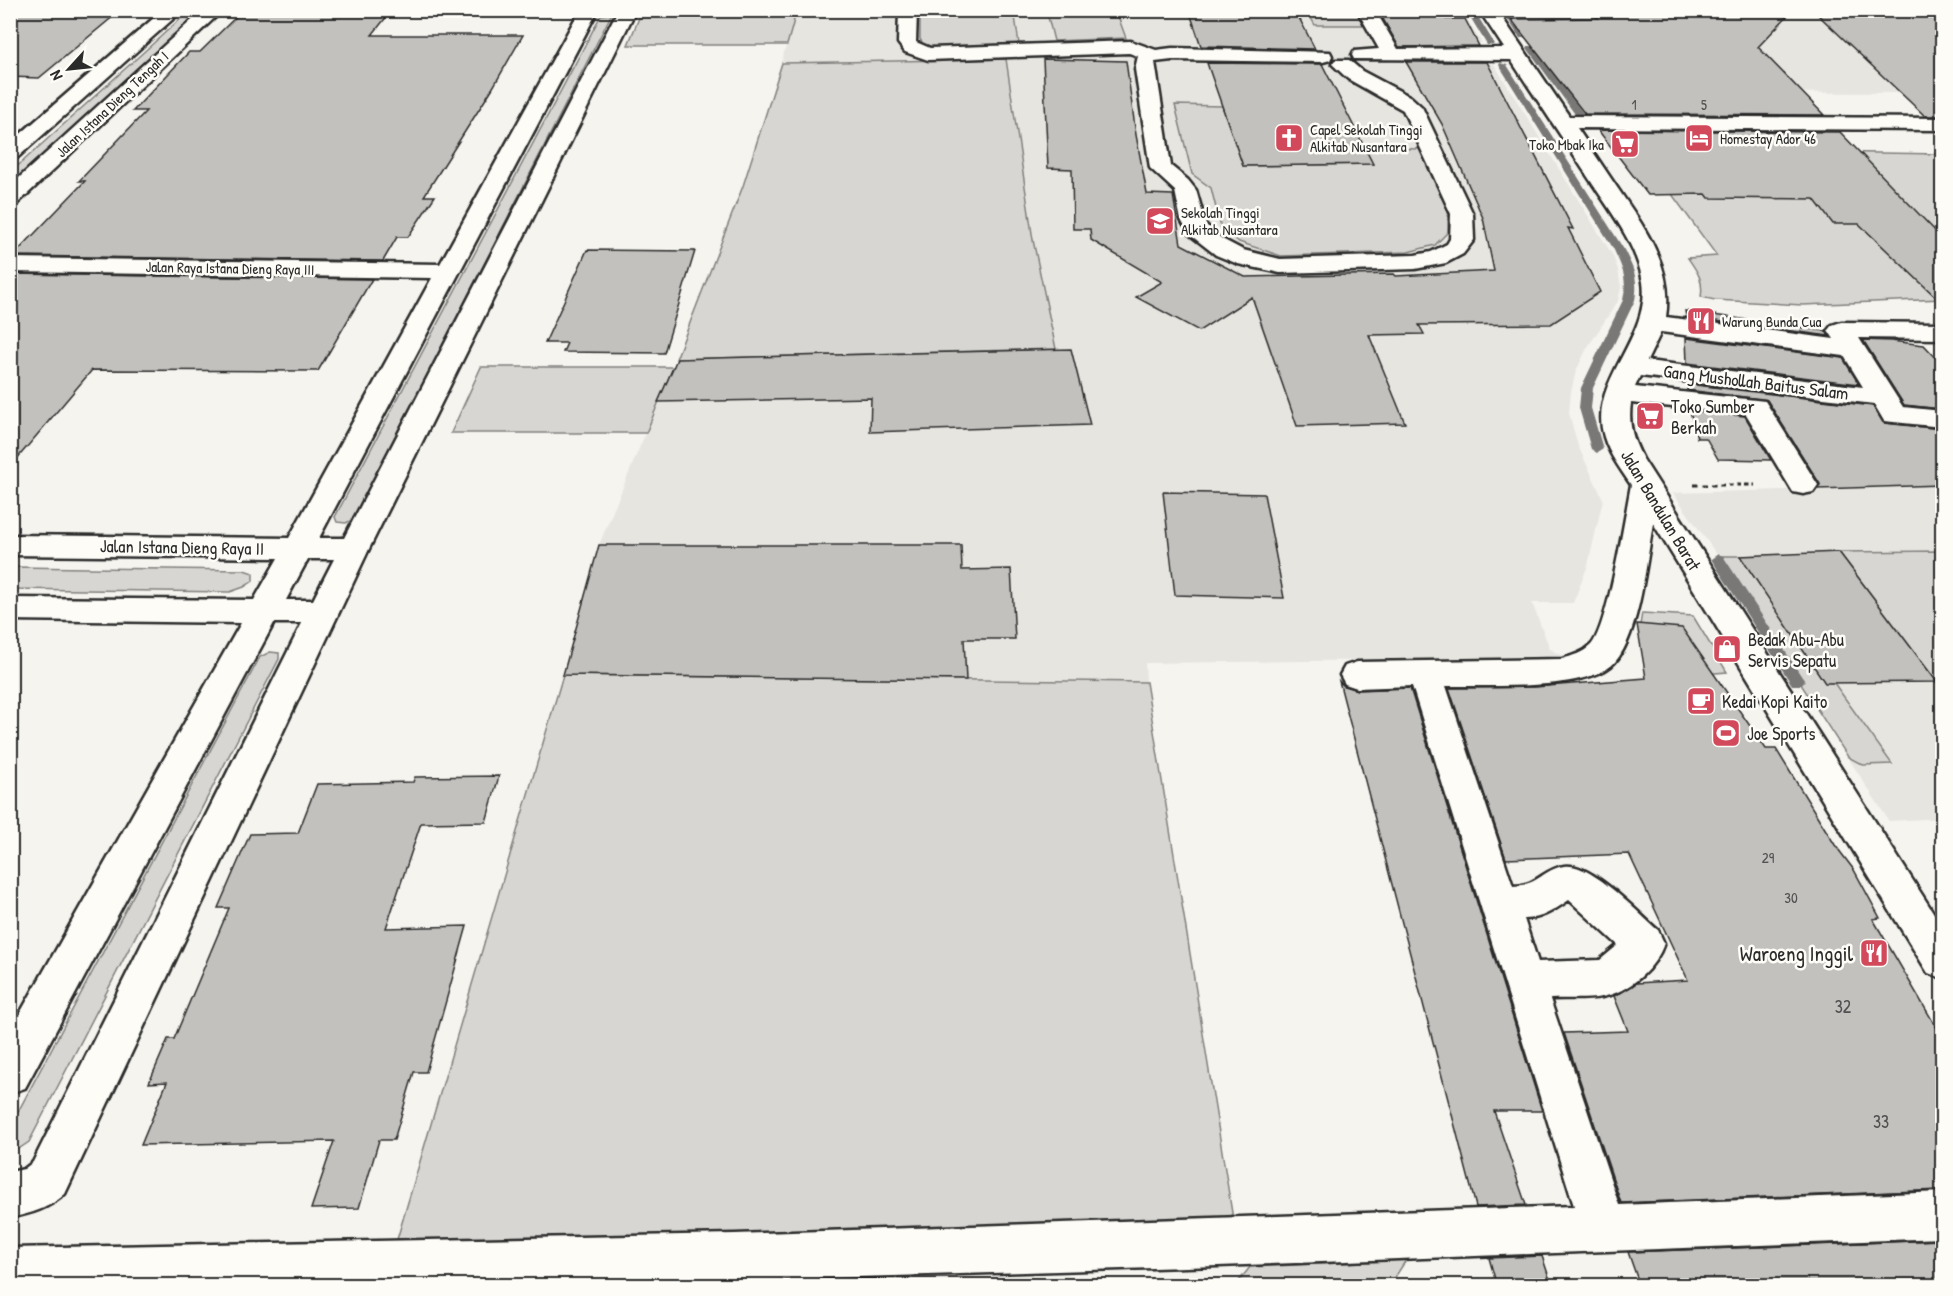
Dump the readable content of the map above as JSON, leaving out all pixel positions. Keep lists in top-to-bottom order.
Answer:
{
  "streets": {
    "street": [
      "Jalan Istana Dieng Tengah I",
      "Jalan Raya Istana Dieng Raya III",
      "Gang Mushollah Baitus Salam",
      "Jalan Bandulan Barat",
      "Jalan Istana Dieng Raya II"
    ]
  },
  "crossings": [
    ["Gang Mushollah Baitus Salam", "Jalan Bandulan Barat"]
  ],
  "places": {
    "church": ["Capel Sekolah Tinggi Alkitab Nusantara"],
    "hotel": ["Homestay Ador 46"],
    "supermarket": ["Toko Mbak Ika", "Toko Sumber Berkah"],
    "school or university": ["Sekolah Tinggi Alkitab Nusantara"],
    "restaurant": ["Warung Bunda Cua", "Waroeng Inggil"],
    "shop": ["Bedak Abu-Abu Servis Sepatu"],
    "cafe": ["Kedai Kopi Kaito"],
    "sports": ["Joe Sports"]
  },
  "house_numbers": [
    "1",
    "5",
    "29",
    "30",
    "32",
    "33"
  ],
  "north": "bottom left"
}
